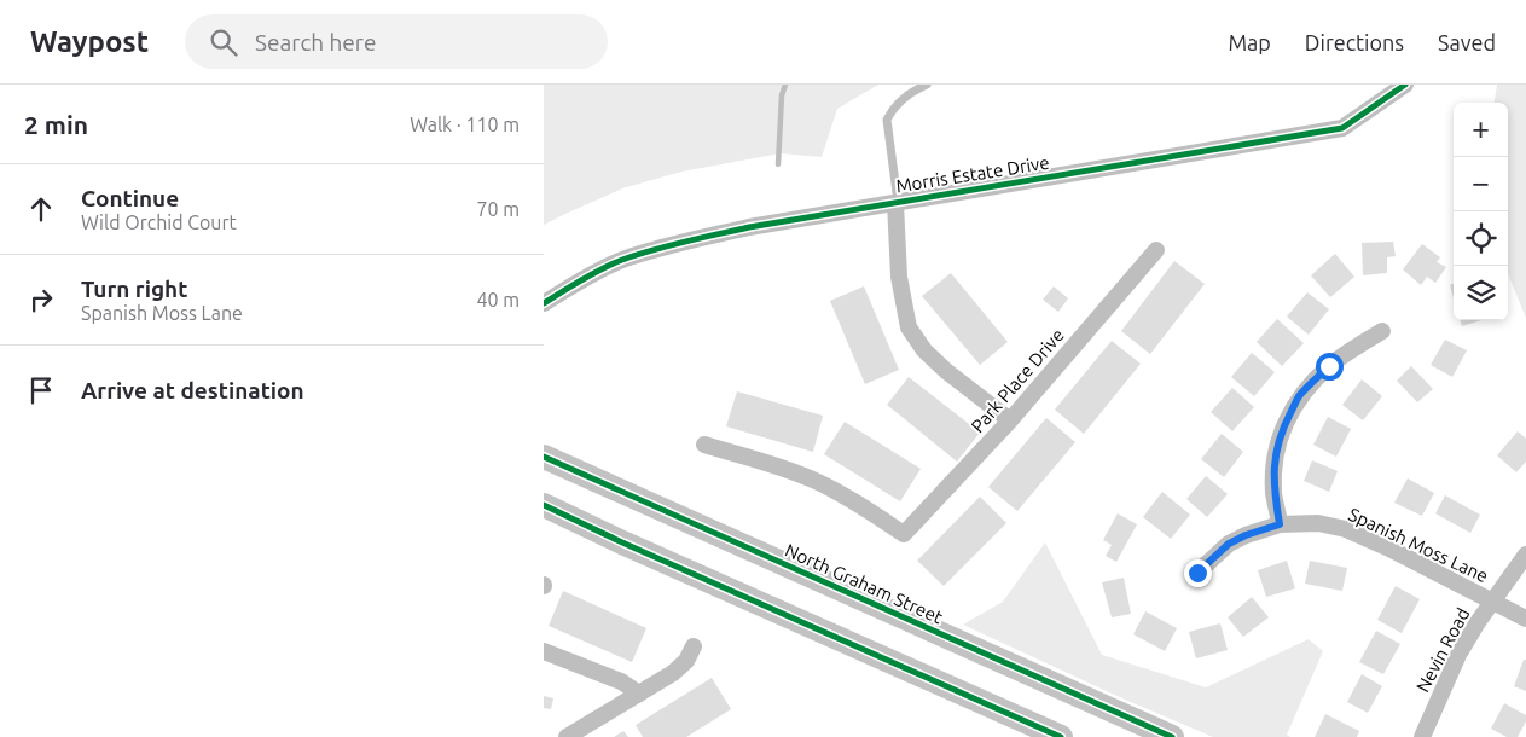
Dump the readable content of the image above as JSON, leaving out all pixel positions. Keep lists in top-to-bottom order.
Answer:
{
  "streets": {
    "main road": ["North Graham Street"],
    "street": [
      "Morris Estate Drive",
      "Park Place Drive",
      "Spanish Moss Lane",
      "Nevin Road"
    ]
  },
  "crossings": [
    ["Spanish Moss Lane", "Nevin Road"]
  ],
  "page": {
    "header": "Waypost",
    "search": "Search here",
    "nav": ["Map", "Directions", "Saved"],
    "heading": ["2 min", "Walk · 110 m"],
    "map_buttons": ["+", "−"],
    "list": [
      ["Continue", "Wild Orchid Court", "70 m"],
      ["Turn right", "Spanish Moss Lane", "40 m"],
      "Arrive at destination"
    ]
  }
}
